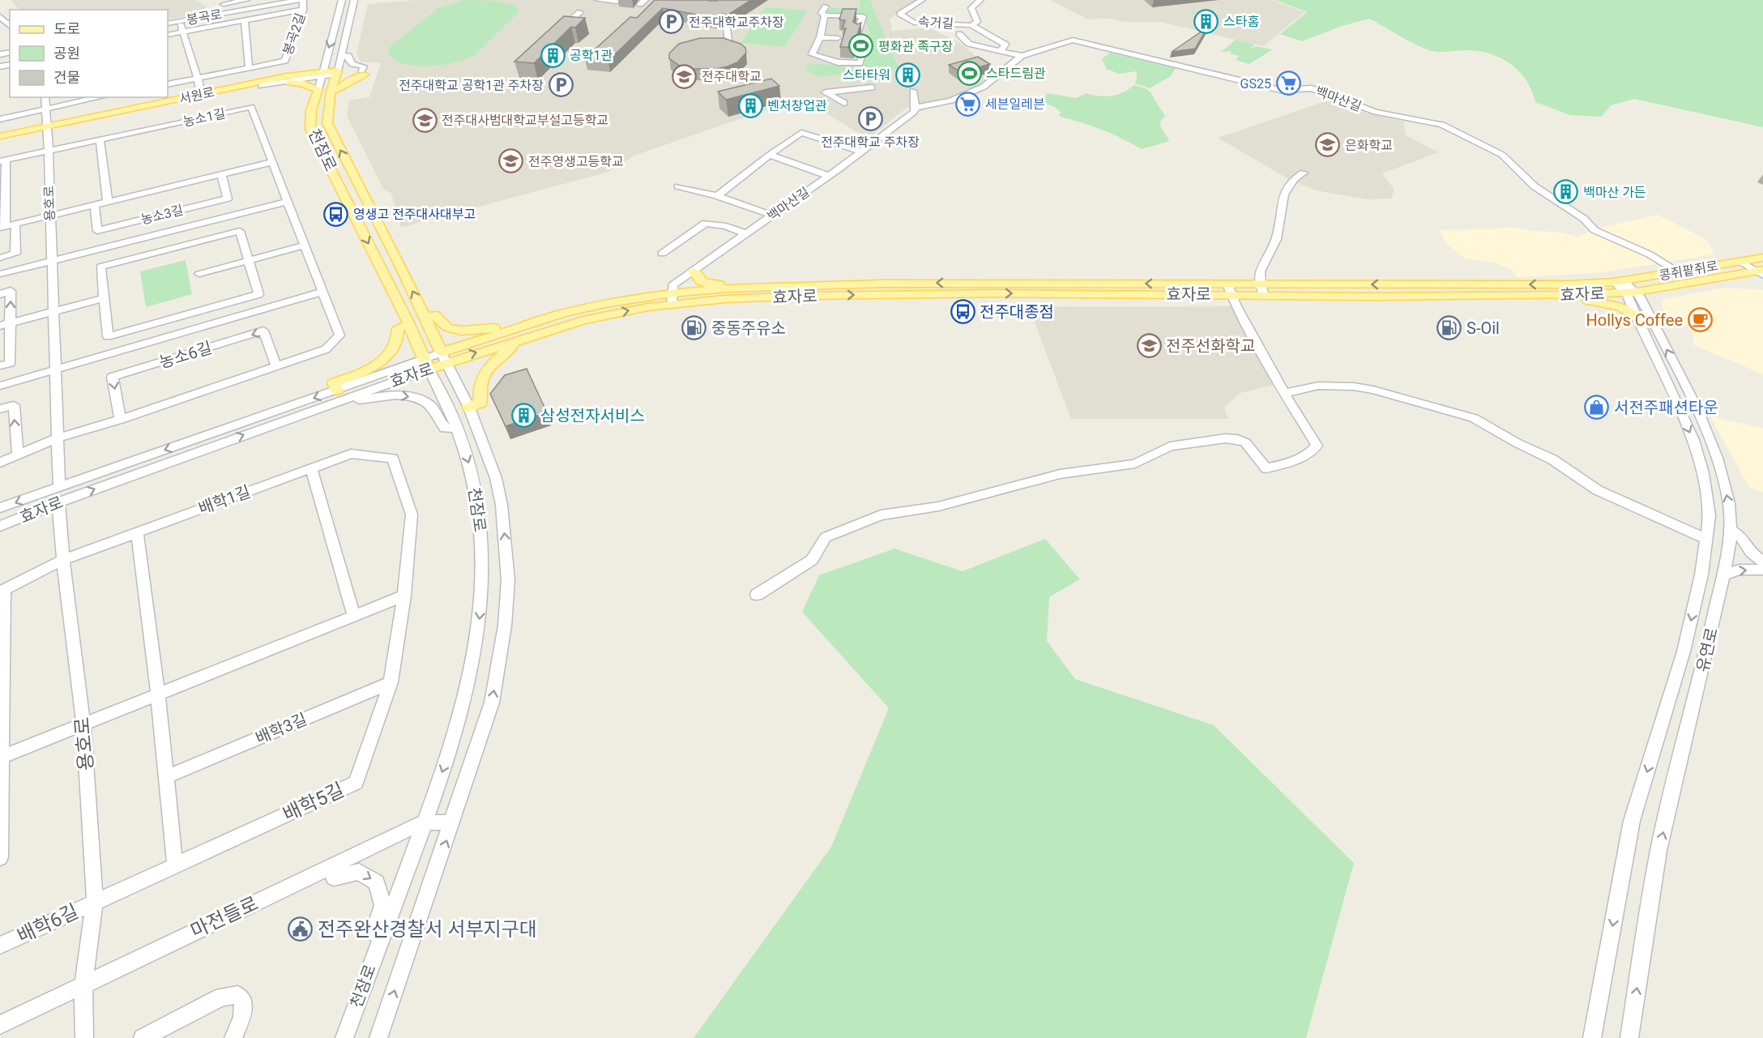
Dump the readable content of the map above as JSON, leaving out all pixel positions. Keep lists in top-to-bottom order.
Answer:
{
  "streets": {
    "main road": [
      "서원로",
      "천잠로",
      "콩쥐팥쥐로",
      "효자로"
    ],
    "street": [
      "봉곡로",
      "속거길",
      "봉곡2길",
      "백마산길",
      "농소1길",
      "용호로",
      "농소3길",
      "농소6길",
      "배학1길",
      "유연로",
      "배학3길",
      "배학5길",
      "마전들로",
      "배학6길"
    ]
  },
  "crossings": [
    ["속거길", "백마산길"],
    ["서원로", "천잠로"],
    ["서원로", "용호로"],
    ["백마산길", "콩쥐팥쥐로"],
    ["백마산길", "효자로"],
    ["농소1길", "용호로"],
    ["농소1길", "농소3길"],
    ["천잠로", "효자로"],
    ["천잠로", "마전들로"],
    ["용호로", "농소3길"],
    ["용호로", "효자로"],
    ["용호로", "배학1길"],
    ["용호로", "배학5길"],
    ["용호로", "마전들로"],
    ["용호로", "배학6길"],
    ["콩쥐팥쥐로", "효자로"],
    ["콩쥐팥쥐로", "유연로"],
    ["효자로", "유연로"],
    ["배학3길", "배학5길"],
    ["배학5길", "배학6길"]
  ],
  "places": {
    "building": [
      "스타홈",
      "공학1관",
      "스타타워",
      "벤처창업관",
      "백마산 가든",
      "삼성전자서비스"
    ],
    "parking": ["전주대학교주차장", "전주대학교 공학1관 주차장", "전주대학교 주차장"],
    "sports": ["평화관 족구장", "스타드림관"],
    "school or university": [
      "전주대학교",
      "전주대사범대학교부설고등학교",
      "은화학교",
      "전주영생고등학교",
      "전주선화학교"
    ],
    "supermarket": ["GS25", "세븐일레븐"],
    "bus stop": ["영생고 전주대사대부고", "전주대종점"],
    "cafe": ["Hollys Coffee"],
    "fuel station": ["중동주유소", "S-Oil"],
    "shop": ["서전주패션타운"],
    "public building": ["전주완산경찰서 서부지구대"]
  },
  "legend": ["도로", "공원", "건물"]
}
